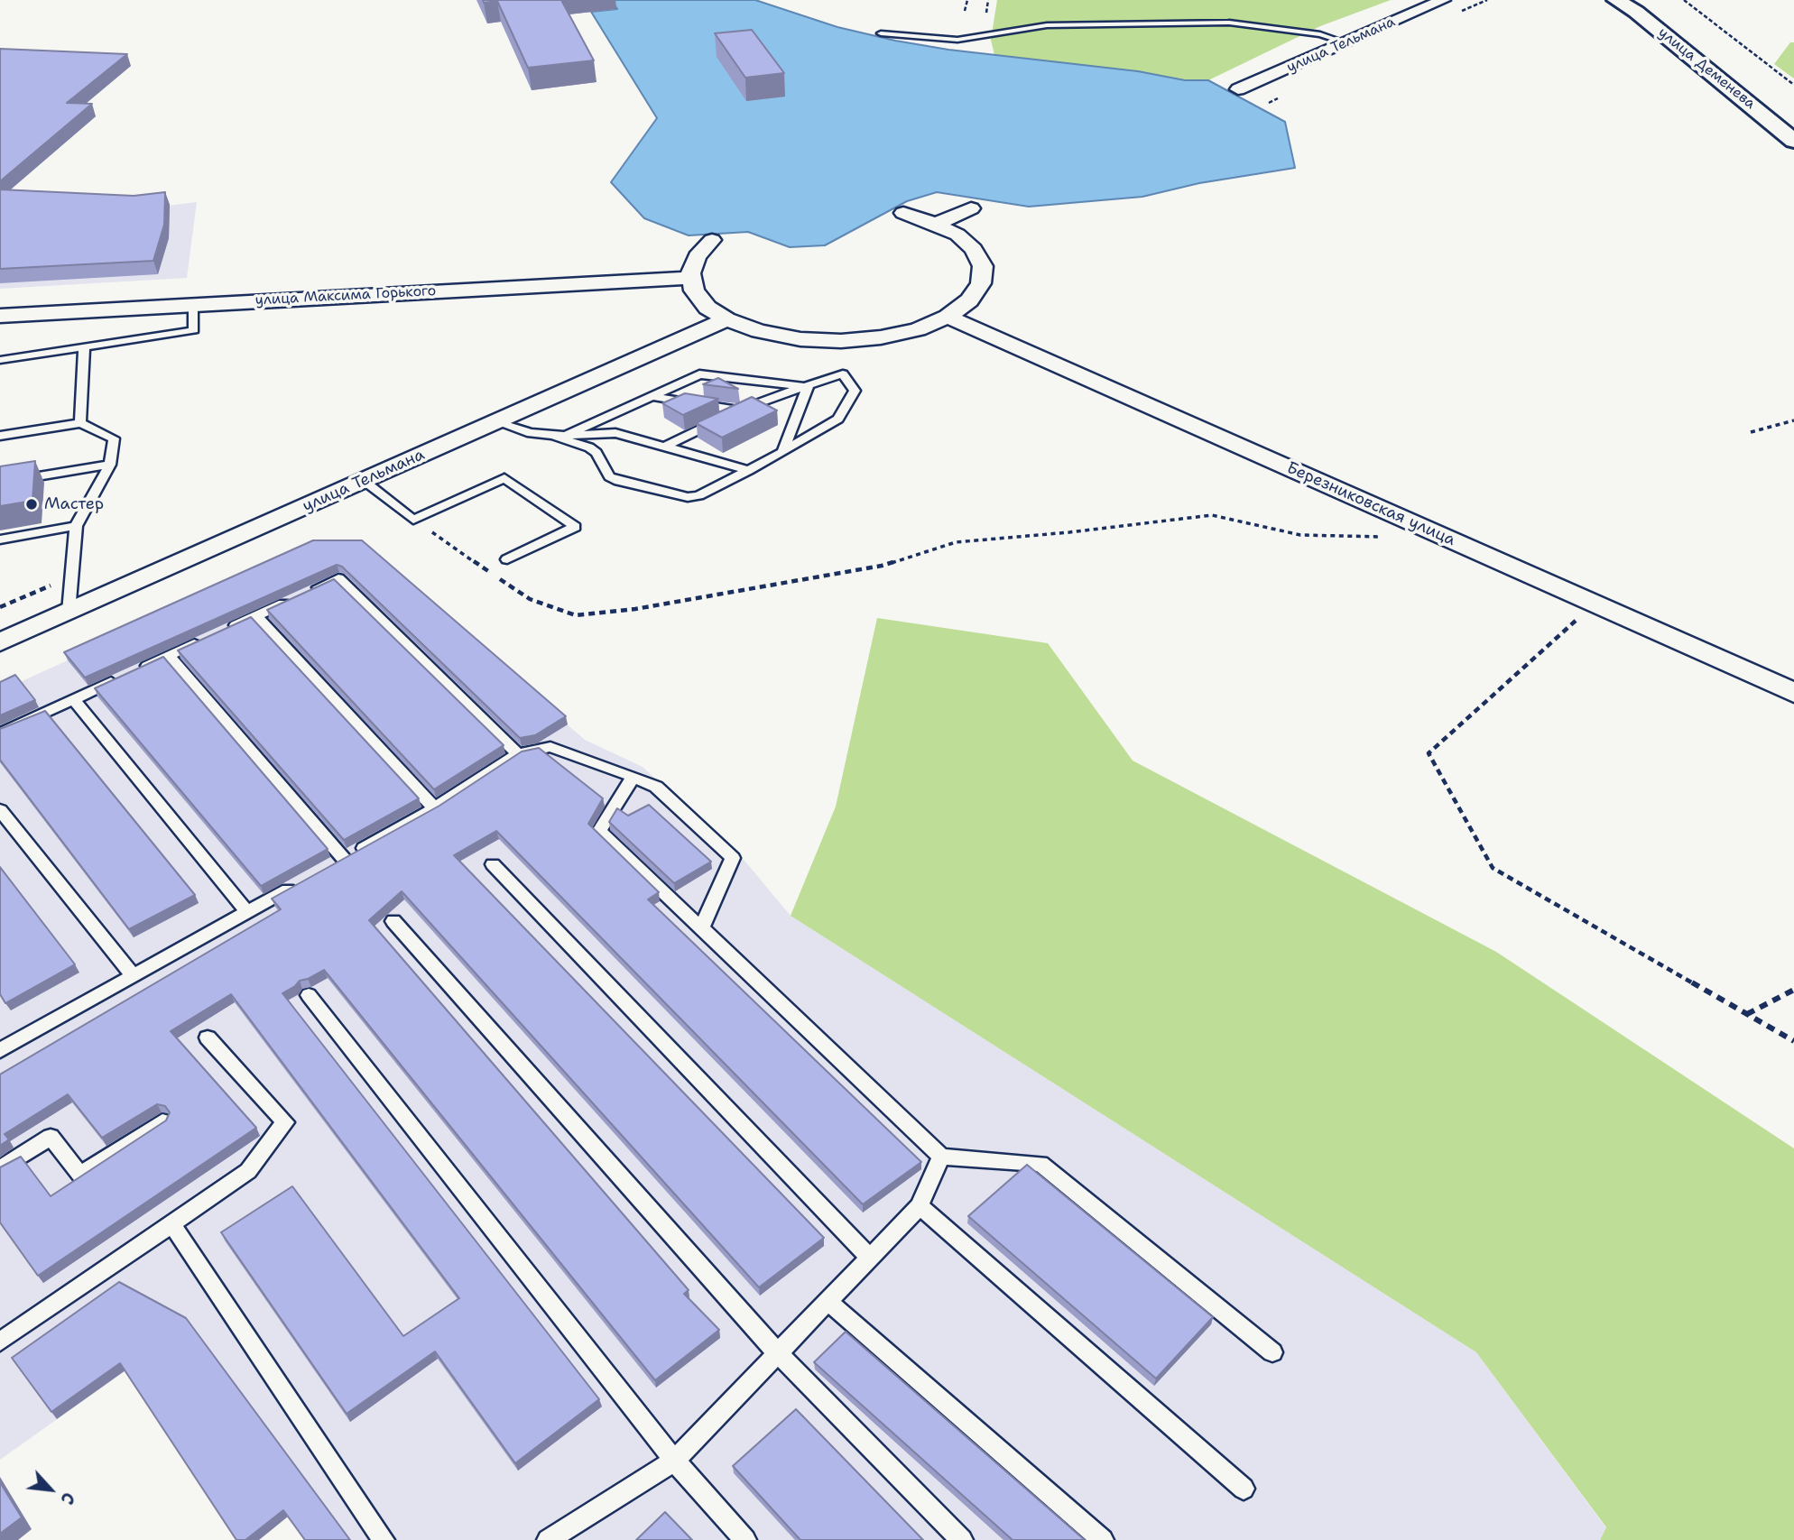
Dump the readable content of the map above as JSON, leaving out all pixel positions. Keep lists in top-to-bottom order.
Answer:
{
  "streets": {
    "main road": ["улица Деменева"],
    "street": ["улица Тельмана", "улица Максима Горького", "Березниковская улица"]
  },
  "places": ["Мастер"],
  "north": "bottom right"
}
